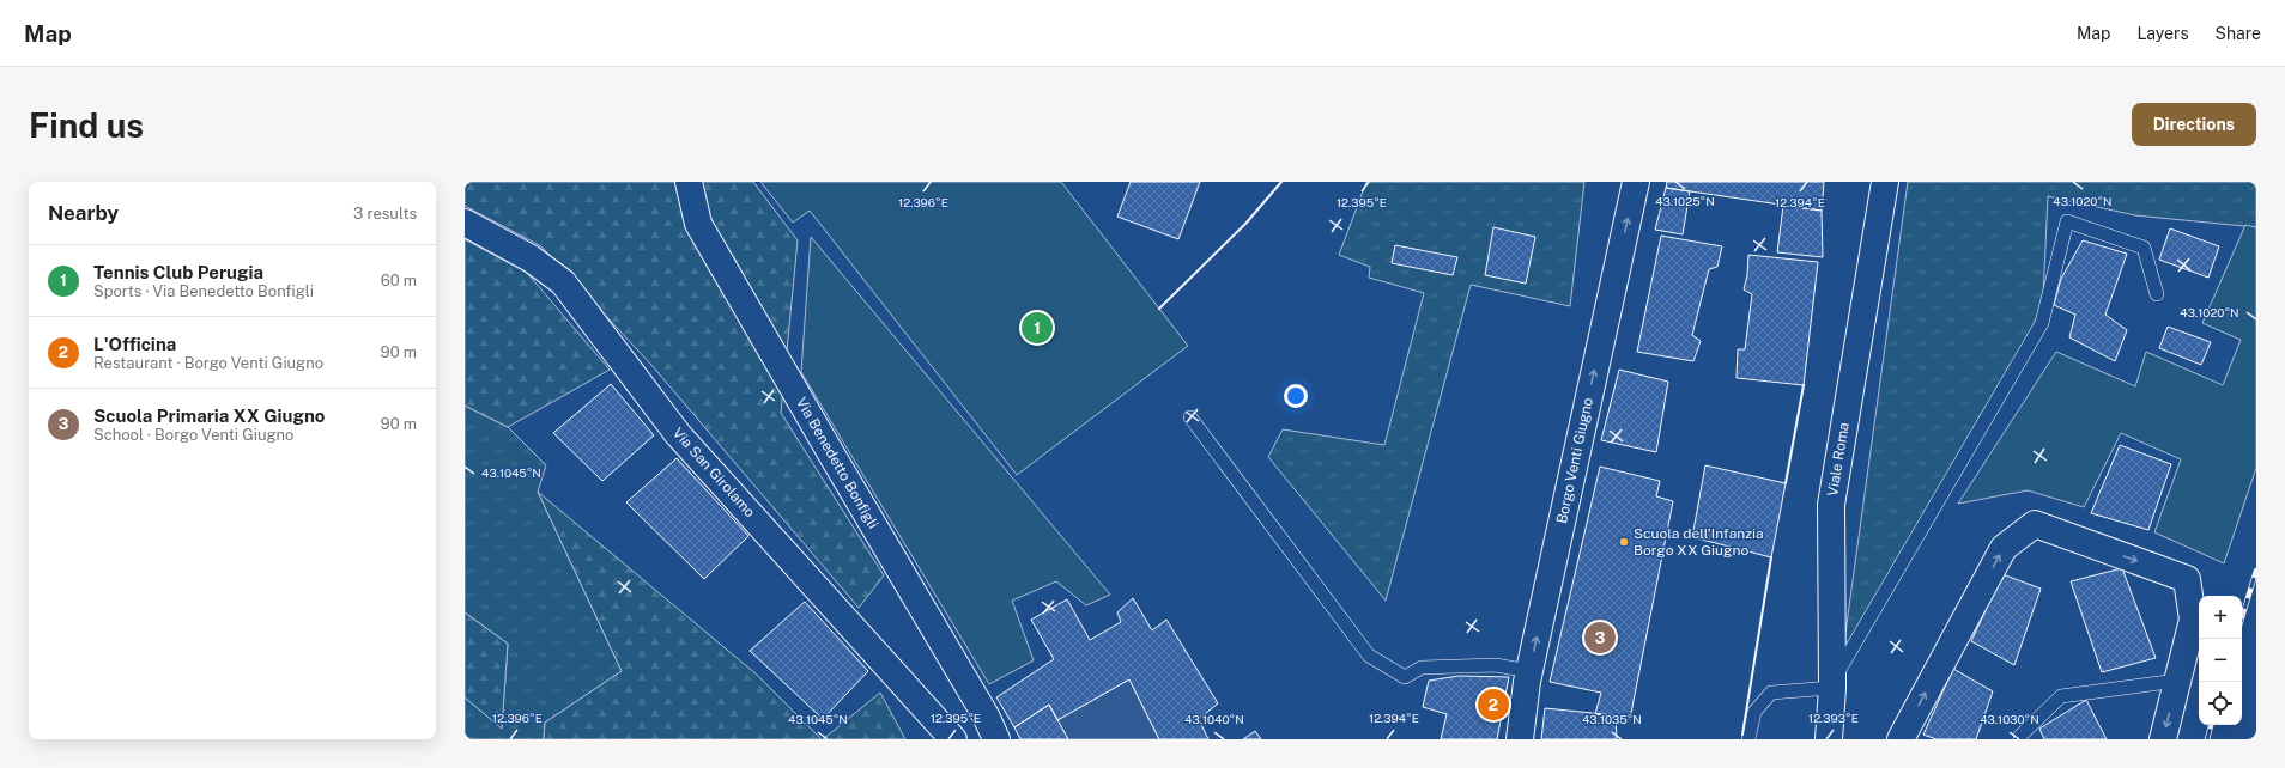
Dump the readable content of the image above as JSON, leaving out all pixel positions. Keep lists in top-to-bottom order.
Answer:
{
  "streets": {
    "street": [
      "Viale Roma",
      "Borgo Venti Giugno",
      "Via Benedetto Bonfigli",
      "Via San Girolamo"
    ]
  },
  "one_way": ["Borgo Venti Giugno"],
  "places": ["Scuola dell'Infanzia Borgo XX Giugno"],
  "page": {
    "header": "Map",
    "nav": ["Map", "Layers", "Share"],
    "buttons": "Directions",
    "title": "Find us",
    "heading": ["Nearby", "3 results"],
    "list": [
      {
        "mark": "1",
        "name": "Tennis Club Perugia",
        "note": "Sports · Via Benedetto Bonfigli",
        "value": "60 m"
      },
      {
        "mark": "2",
        "name": "L'Officina",
        "note": "Restaurant · Borgo Venti Giugno",
        "value": "90 m"
      },
      {
        "mark": "3",
        "name": "Scuola Primaria XX Giugno",
        "note": "School · Borgo Venti Giugno",
        "value": "90 m"
      }
    ],
    "pins": ["1", "3", "2"],
    "map_buttons": ["+", "−"]
  },
  "coordinates": [
    "43.1025°N",
    "43.1020°N",
    "12.396°E",
    "12.395°E",
    "12.394°E",
    "43.1045°N",
    "12.393°E",
    "43.1040°N",
    "43.1035°N",
    "43.1030°N"
  ]
}
